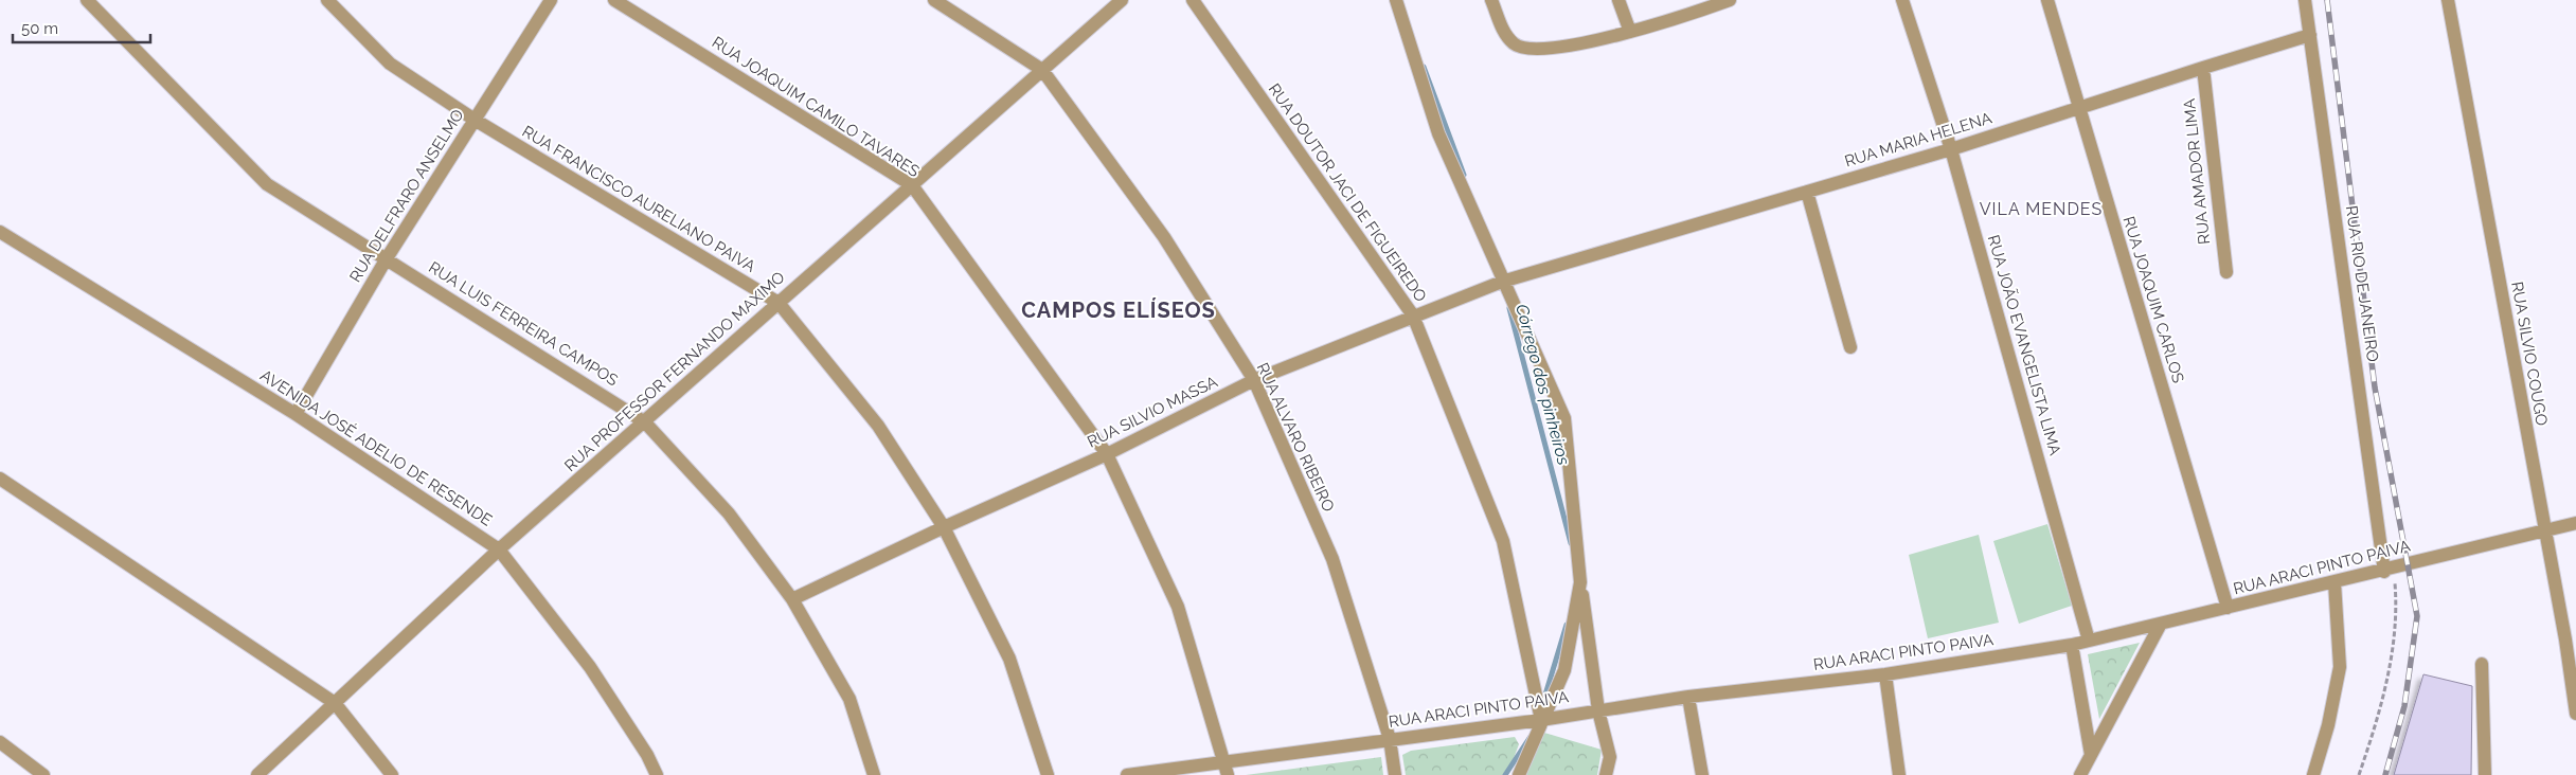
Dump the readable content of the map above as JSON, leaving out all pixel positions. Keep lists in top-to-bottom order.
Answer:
{
  "streets": {
    "street": [
      "RUA JOAQUIM CAMILO TAVARES",
      "RUA MARIA HELENA",
      "RUA AMADOR LIMA",
      "RUA DOUTOR JACI DE FIGUEIREDO",
      "RUA DELFRARO ANSELMO",
      "RUA FRANCISCO AURELIANO PAIVA",
      "RUA RIO DE JANEIRO",
      "RUA JOAQUIM CARLOS",
      "RUA LUIS FERREIRA CAMPOS",
      "RUA JOÃO EVANGELISTA LIMA",
      "RUA SILVIO COUGO",
      "RUA PROFESSOR FERNANDO MAXIMO",
      "RUA SILVIO MASSA",
      "RUA ALVARO RIBEIRO",
      "AVENIDA JOSÉ ADELIO DE RESENDE",
      "RUA ARACI PINTO PAIVA"
    ]
  },
  "crossings": [
    ["RUA JOAQUIM CAMILO TAVARES", "RUA PROFESSOR FERNANDO MAXIMO"],
    ["RUA JOAQUIM CAMILO TAVARES", "RUA SILVIO MASSA"],
    ["RUA JOAQUIM CAMILO TAVARES", "RUA ARACI PINTO PAIVA"],
    ["RUA MARIA HELENA", "RUA AMADOR LIMA"],
    ["RUA MARIA HELENA", "RUA RIO DE JANEIRO"],
    ["RUA MARIA HELENA", "RUA JOAQUIM CARLOS"],
    ["RUA MARIA HELENA", "RUA JOÃO EVANGELISTA LIMA"],
    ["RUA MARIA HELENA", "RUA SILVIO MASSA"],
    ["RUA DOUTOR JACI DE FIGUEIREDO", "RUA SILVIO MASSA"],
    ["RUA DOUTOR JACI DE FIGUEIREDO", "RUA ARACI PINTO PAIVA"],
    ["RUA DELFRARO ANSELMO", "RUA FRANCISCO AURELIANO PAIVA"],
    ["RUA DELFRARO ANSELMO", "RUA LUIS FERREIRA CAMPOS"],
    ["RUA DELFRARO ANSELMO", "AVENIDA JOSÉ ADELIO DE RESENDE"],
    ["RUA FRANCISCO AURELIANO PAIVA", "RUA PROFESSOR FERNANDO MAXIMO"],
    ["RUA FRANCISCO AURELIANO PAIVA", "RUA SILVIO MASSA"],
    ["RUA RIO DE JANEIRO", "RUA ARACI PINTO PAIVA"],
    ["RUA JOAQUIM CARLOS", "RUA ARACI PINTO PAIVA"],
    ["RUA LUIS FERREIRA CAMPOS", "RUA PROFESSOR FERNANDO MAXIMO"],
    ["RUA LUIS FERREIRA CAMPOS", "RUA SILVIO MASSA"],
    ["RUA JOÃO EVANGELISTA LIMA", "RUA ARACI PINTO PAIVA"],
    ["RUA SILVIO COUGO", "RUA ARACI PINTO PAIVA"],
    ["RUA PROFESSOR FERNANDO MAXIMO", "RUA ALVARO RIBEIRO"],
    ["RUA PROFESSOR FERNANDO MAXIMO", "AVENIDA JOSÉ ADELIO DE RESENDE"],
    ["RUA SILVIO MASSA", "RUA ALVARO RIBEIRO"],
    ["RUA ALVARO RIBEIRO", "RUA ARACI PINTO PAIVA"]
  ],
  "districts": ["VILA MENDES", "CAMPOS ELÍSEOS"],
  "water": ["Córrego dos pinheiros"],
  "scale_bar": "50 m"
}
